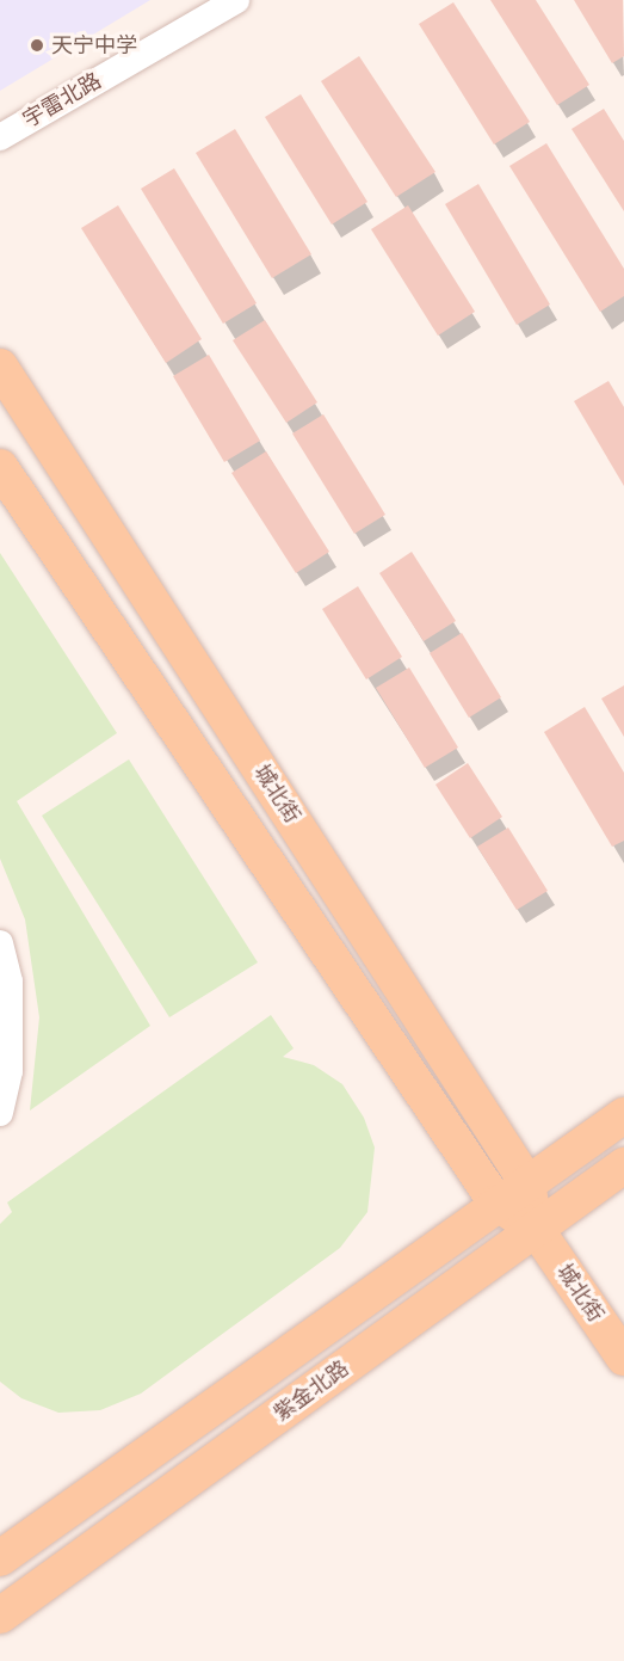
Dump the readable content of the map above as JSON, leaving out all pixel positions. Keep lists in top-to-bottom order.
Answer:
{
  "streets": {
    "main road": ["城北街", "紫金北路"],
    "street": ["宇雷北路"]
  },
  "crossings": [
    ["城北街", "紫金北路"]
  ],
  "places": ["天宁中学"]
}
